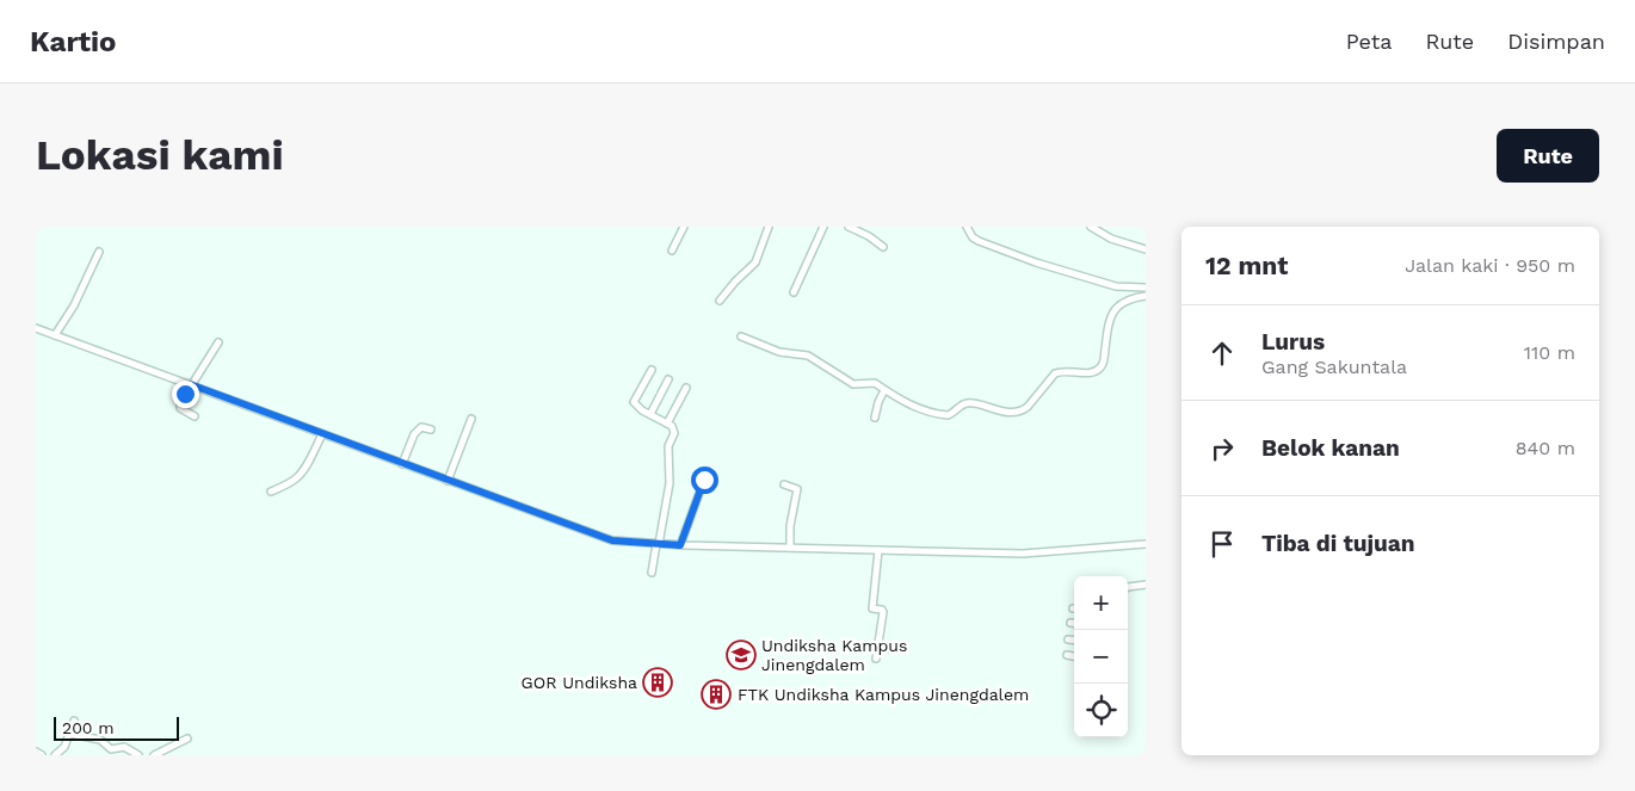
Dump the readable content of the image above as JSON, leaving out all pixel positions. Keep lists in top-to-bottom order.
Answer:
{
  "places": {
    "school or university": ["Undiksha Kampus Jinengdalem"],
    "building": ["GOR Undiksha", "FTK Undiksha Kampus Jinengdalem"]
  },
  "scale_bar": "200 m",
  "page": {
    "header": "Kartio",
    "nav": ["Peta", "Rute", "Disimpan"],
    "buttons": "Rute",
    "title": "Lokasi kami",
    "heading": ["12 mnt", "Jalan kaki · 950 m"],
    "list": [
      ["Lurus", "Gang Sakuntala", "110 m"],
      ["Belok kanan", "840 m"],
      "Tiba di tujuan"
    ],
    "map_buttons": ["+", "−"],
    "scale": "200 m"
  }
}
